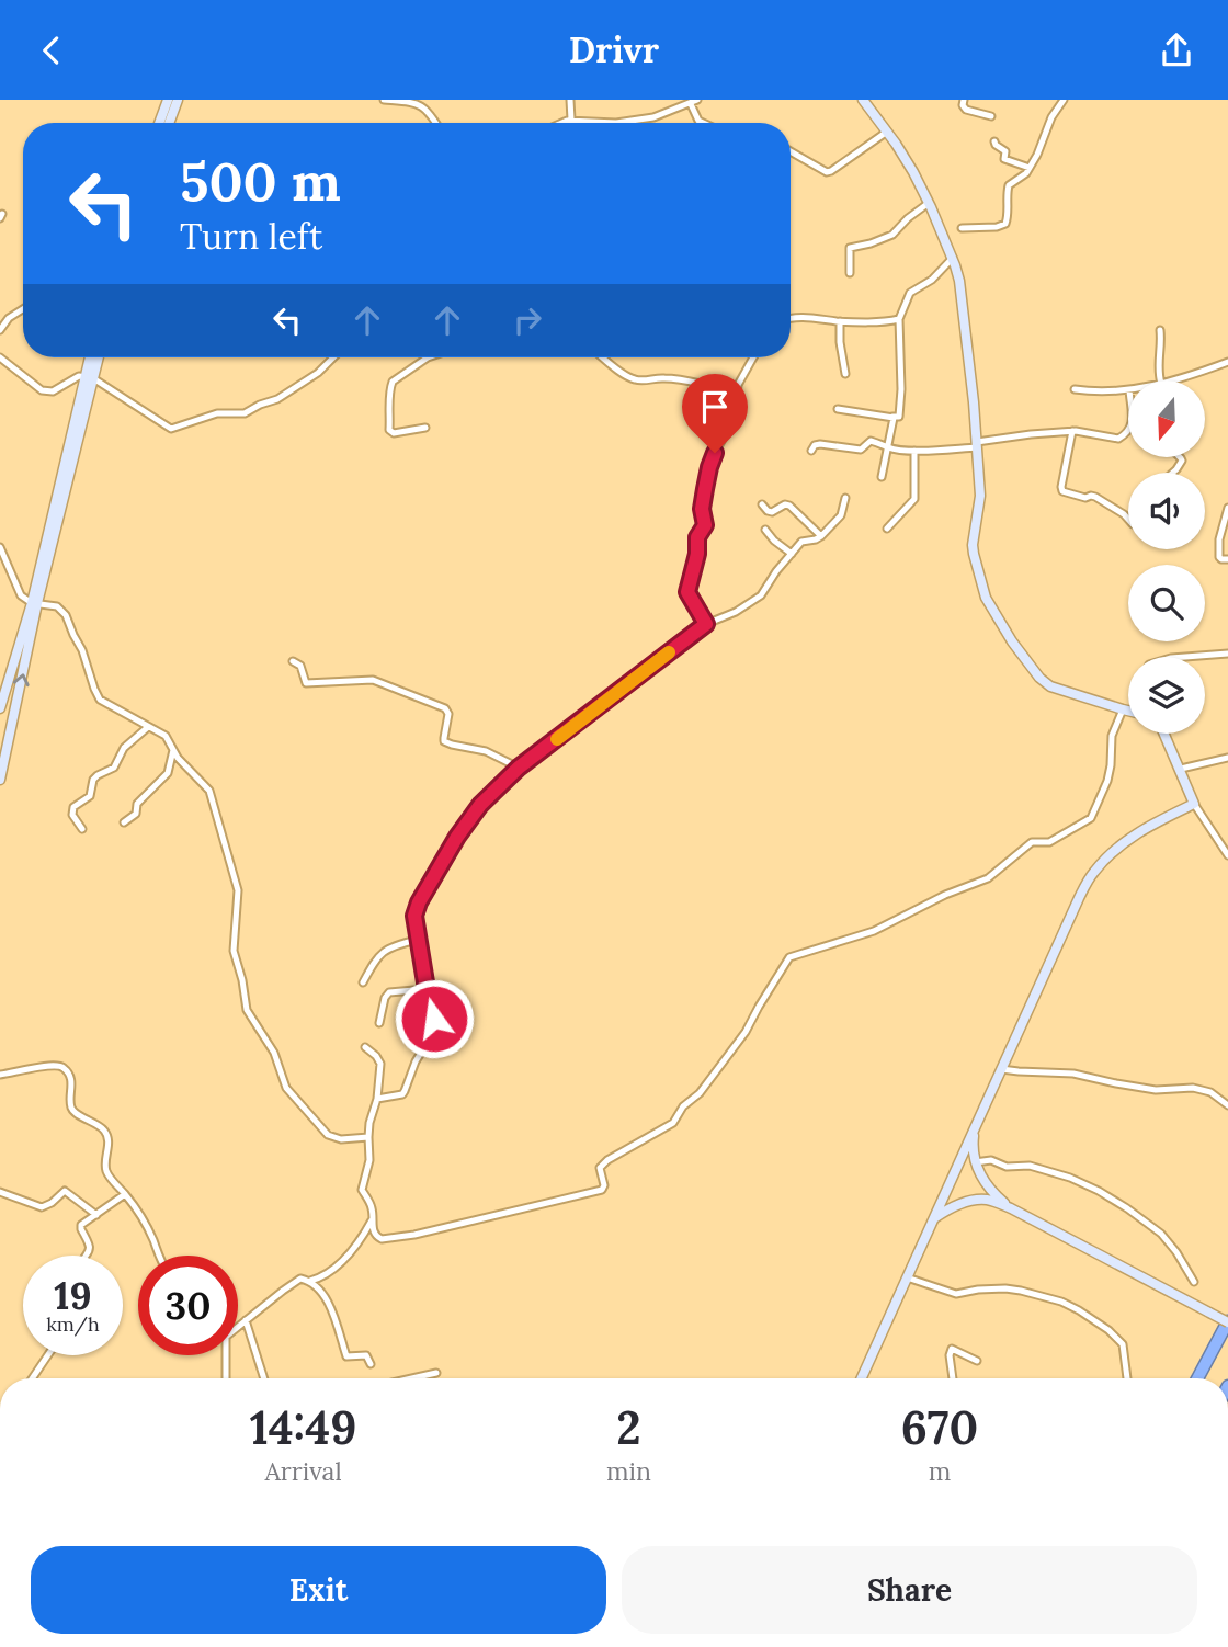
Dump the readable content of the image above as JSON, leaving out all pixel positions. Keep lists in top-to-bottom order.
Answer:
{
  "north": "bottom",
  "page": {
    "header": "Drivr",
    "turn": ["500 m", "Turn left"],
    "speed": "19 km/h",
    "limit": "30",
    "eta": [
      "14:49",
      "Arrival",
      "2",
      "min",
      "670",
      "m"
    ],
    "buttons": ["Exit", "Share"]
  }
}
